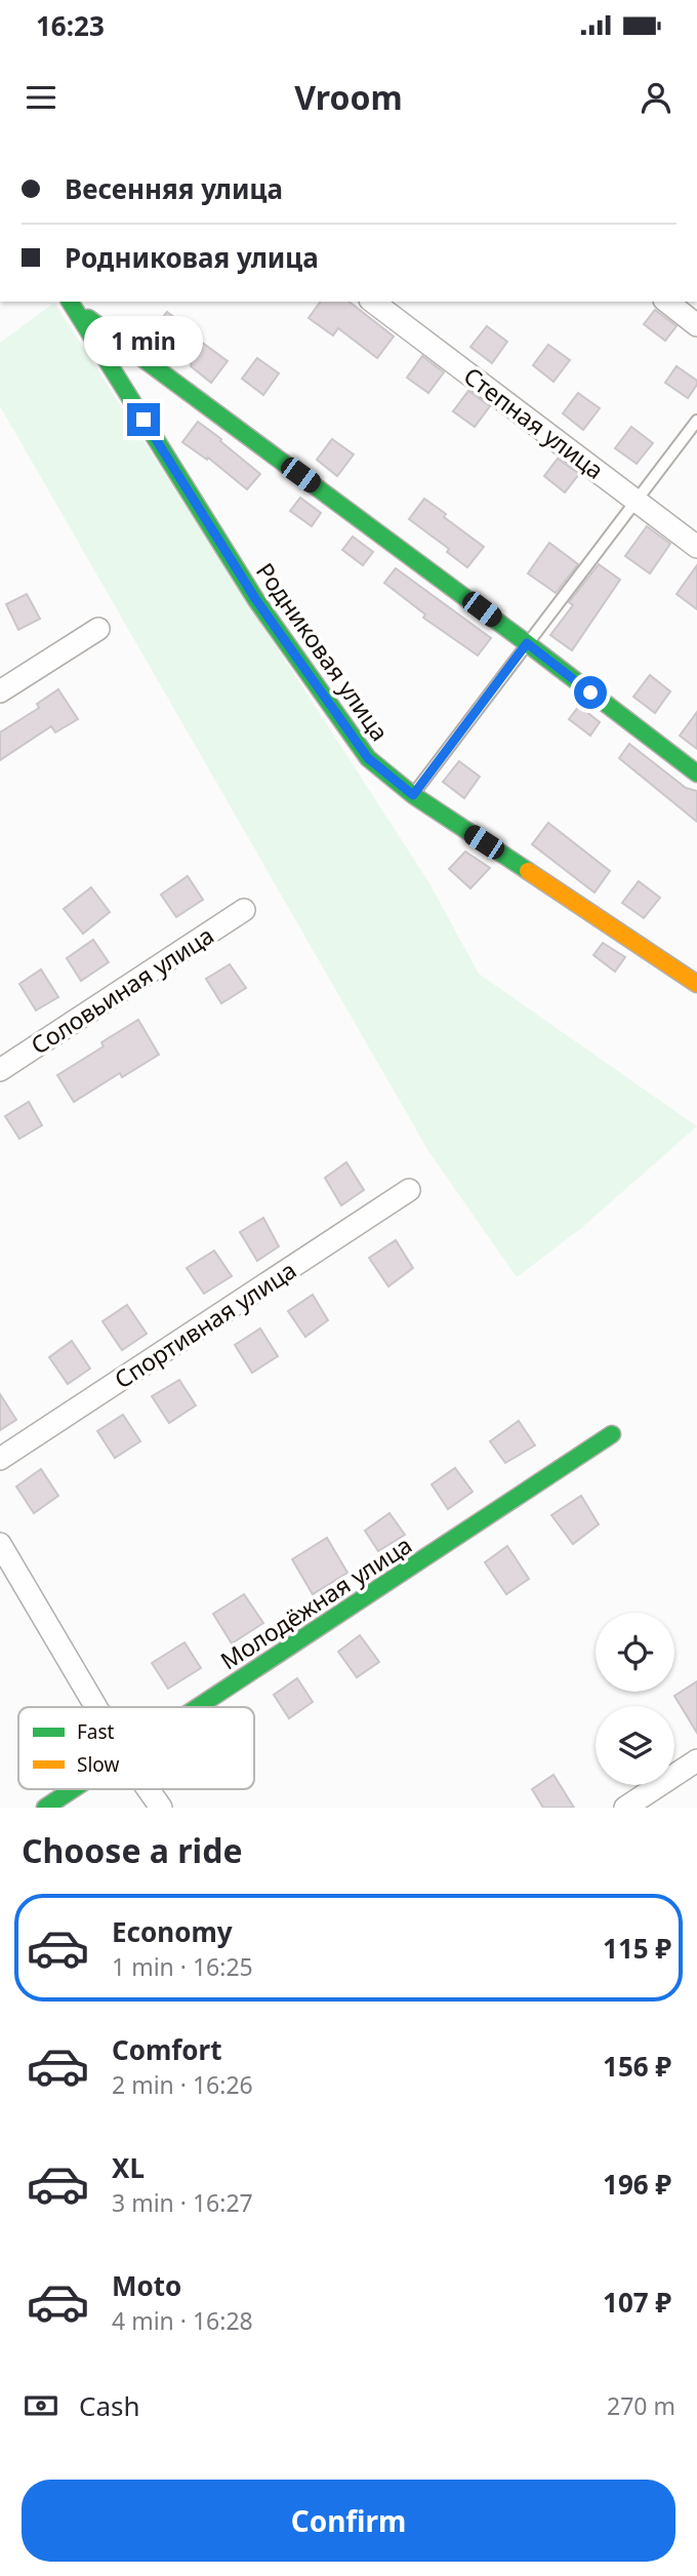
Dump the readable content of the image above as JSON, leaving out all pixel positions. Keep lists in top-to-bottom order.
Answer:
{
  "streets": {
    "street": [
      "Степная улица",
      "Родниковая улица",
      "Соловьиная улица",
      "Спортивная улица",
      "Молодёжная улица"
    ]
  },
  "legend": ["Fast", "Slow"],
  "page": {
    "status": "16:23",
    "header": "Vroom",
    "banner": ["Весенняя улица", "Родниковая улица"],
    "bubble": "1 min",
    "heading": "Choose a ride",
    "list": [
      {
        "name": "Economy",
        "note": "1 min · 16:25",
        "value": "115 ₽"
      },
      {
        "name": "Comfort",
        "note": "2 min · 16:26",
        "value": "156 ₽"
      },
      {
        "name": "XL",
        "note": "3 min · 16:27",
        "value": "196 ₽"
      },
      {
        "name": "Moto",
        "note": "4 min · 16:28",
        "value": "107 ₽"
      }
    ],
    "pay": ["Cash", "270 m"],
    "buttons": "Confirm"
  }
}
